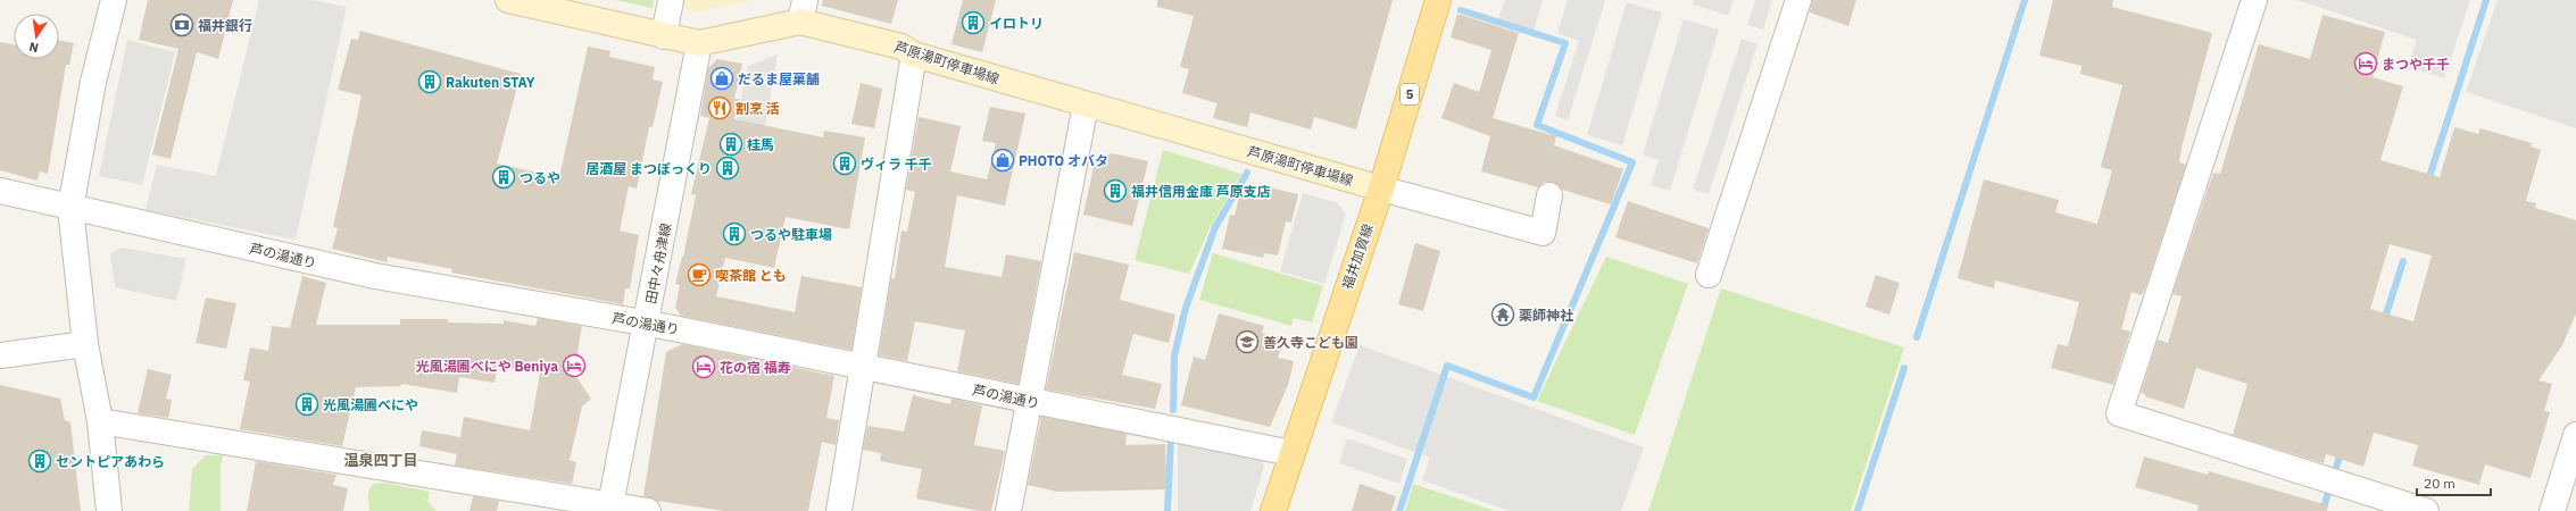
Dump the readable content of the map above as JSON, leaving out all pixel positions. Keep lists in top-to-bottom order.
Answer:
{
  "streets": {
    "main road": ["芦原湯町停車場線", "5", "福井加賀線"],
    "street": ["芦の湯通り", "田中々舟津線"]
  },
  "crossings": [
    ["芦原湯町停車場線", "福井加賀線"],
    ["芦原湯町停車場線", "田中々舟津線"],
    ["芦の湯通り", "福井加賀線"],
    ["芦の湯通り", "田中々舟津線"]
  ],
  "districts": ["温泉四丁目"],
  "places": {
    "building": [
      "イロトリ",
      "Rakuten STAY",
      "桂馬",
      "ヴィラ 千千",
      "居酒屋 まつぼっくり",
      "つるや",
      "福井信用金庫 芦原支店",
      "つるや駐車場",
      "光風湯圃べにや",
      "セントピアあわら"
    ],
    "bank": ["福井銀行"],
    "hotel": ["まつや千千", "光風湯圃べにや Beniya", "花の宿 福寿"],
    "shop": ["だるま屋菓舗", "PHOTO オバタ"],
    "restaurant": ["割烹 活"],
    "cafe": ["喫茶館 とも"],
    "temple": ["薬師神社"],
    "school or university": ["善久寺こども園"]
  },
  "scale_bar": "20 m",
  "north": "bottom"
}
